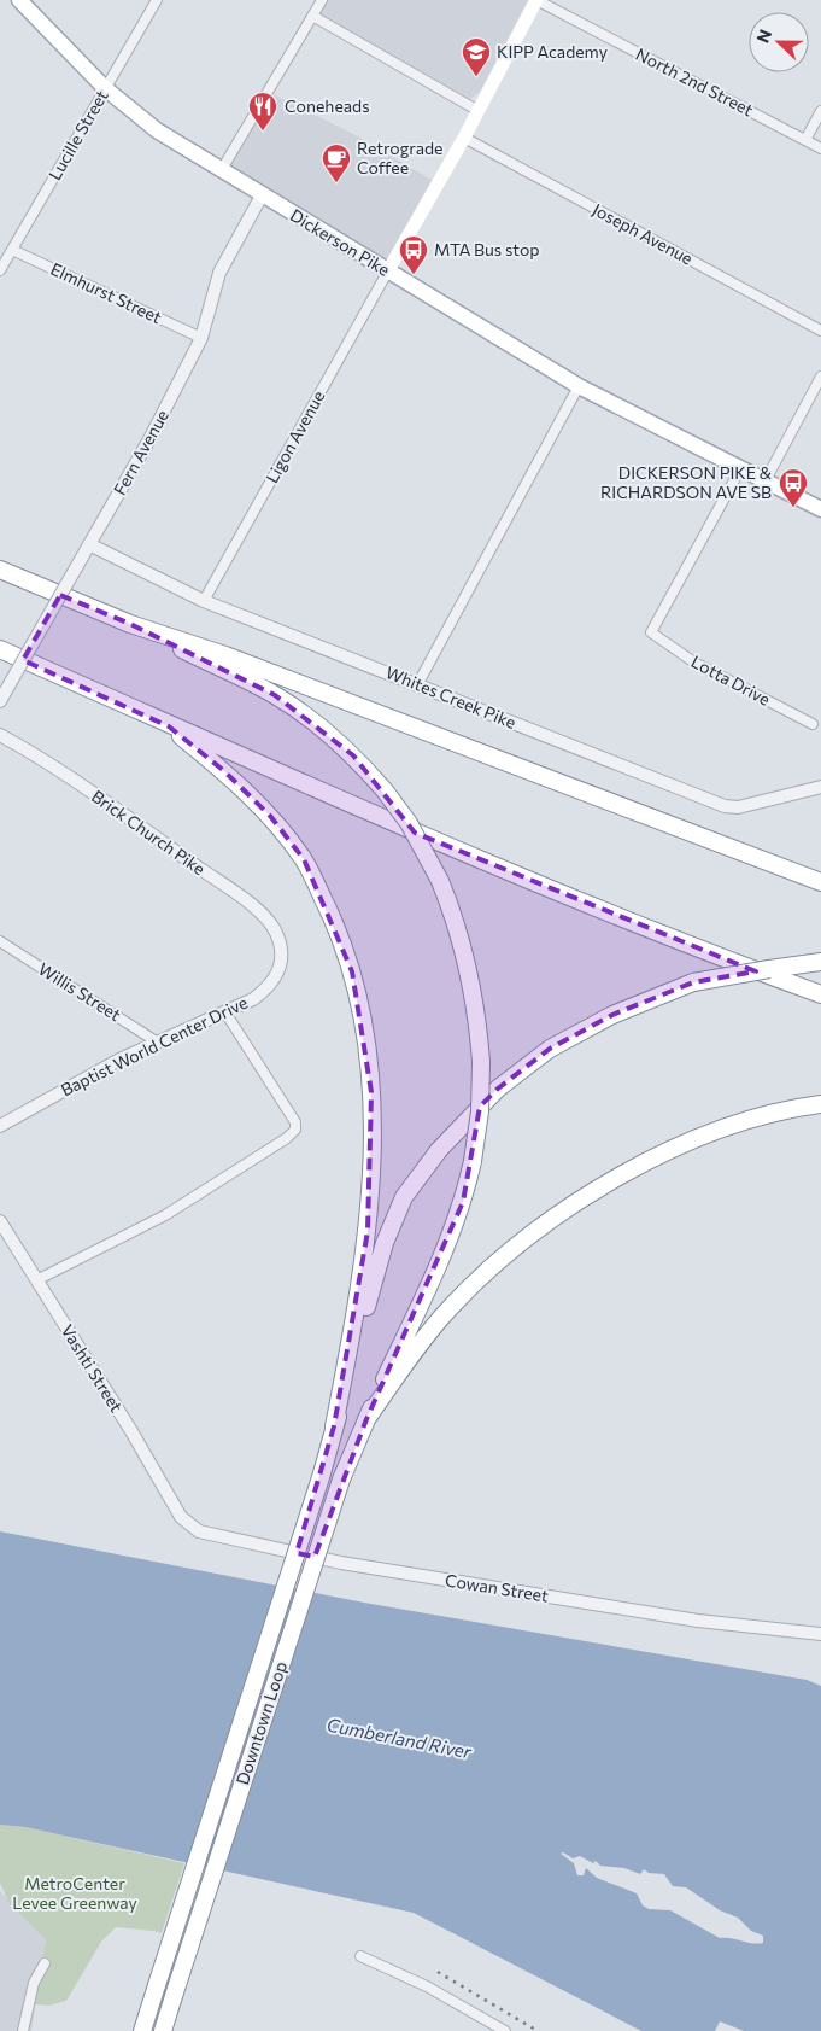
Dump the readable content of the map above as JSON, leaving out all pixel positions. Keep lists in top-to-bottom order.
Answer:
{
  "streets": {
    "highway": ["Downtown Loop"],
    "main road": ["Dickerson Pike"],
    "street": [
      "North 2nd Street",
      "Lucille Street",
      "Joseph Avenue",
      "Elmhurst Street",
      "Ligon Avenue",
      "Fern Avenue",
      "Lotta Drive",
      "Whites Creek Pike",
      "Brick Church Pike",
      "Willis Street",
      "Baptist World Center Drive",
      "Vashti Street",
      "Cowan Street"
    ]
  },
  "crossings": [
    ["Lucille Street", "Dickerson Pike"],
    ["Lucille Street", "Elmhurst Street"],
    ["Dickerson Pike", "Ligon Avenue"],
    ["Dickerson Pike", "Fern Avenue"],
    ["Dickerson Pike", "Lotta Drive"],
    ["Elmhurst Street", "Fern Avenue"],
    ["Ligon Avenue", "Whites Creek Pike"],
    ["Fern Avenue", "Whites Creek Pike"],
    ["Brick Church Pike", "Baptist World Center Drive"],
    ["Willis Street", "Baptist World Center Drive"],
    ["Vashti Street", "Cowan Street"]
  ],
  "water": ["Cumberland River"],
  "parks": ["MetroCenter Levee Greenway"],
  "places": {
    "school or university": ["KIPP Academy"],
    "restaurant": ["Coneheads"],
    "cafe": ["Retrograde Coffee"],
    "bus stop": ["MTA Bus stop", "DICKERSON PIKE & RICHARDSON AVE SB"]
  },
  "north": "left"
}
